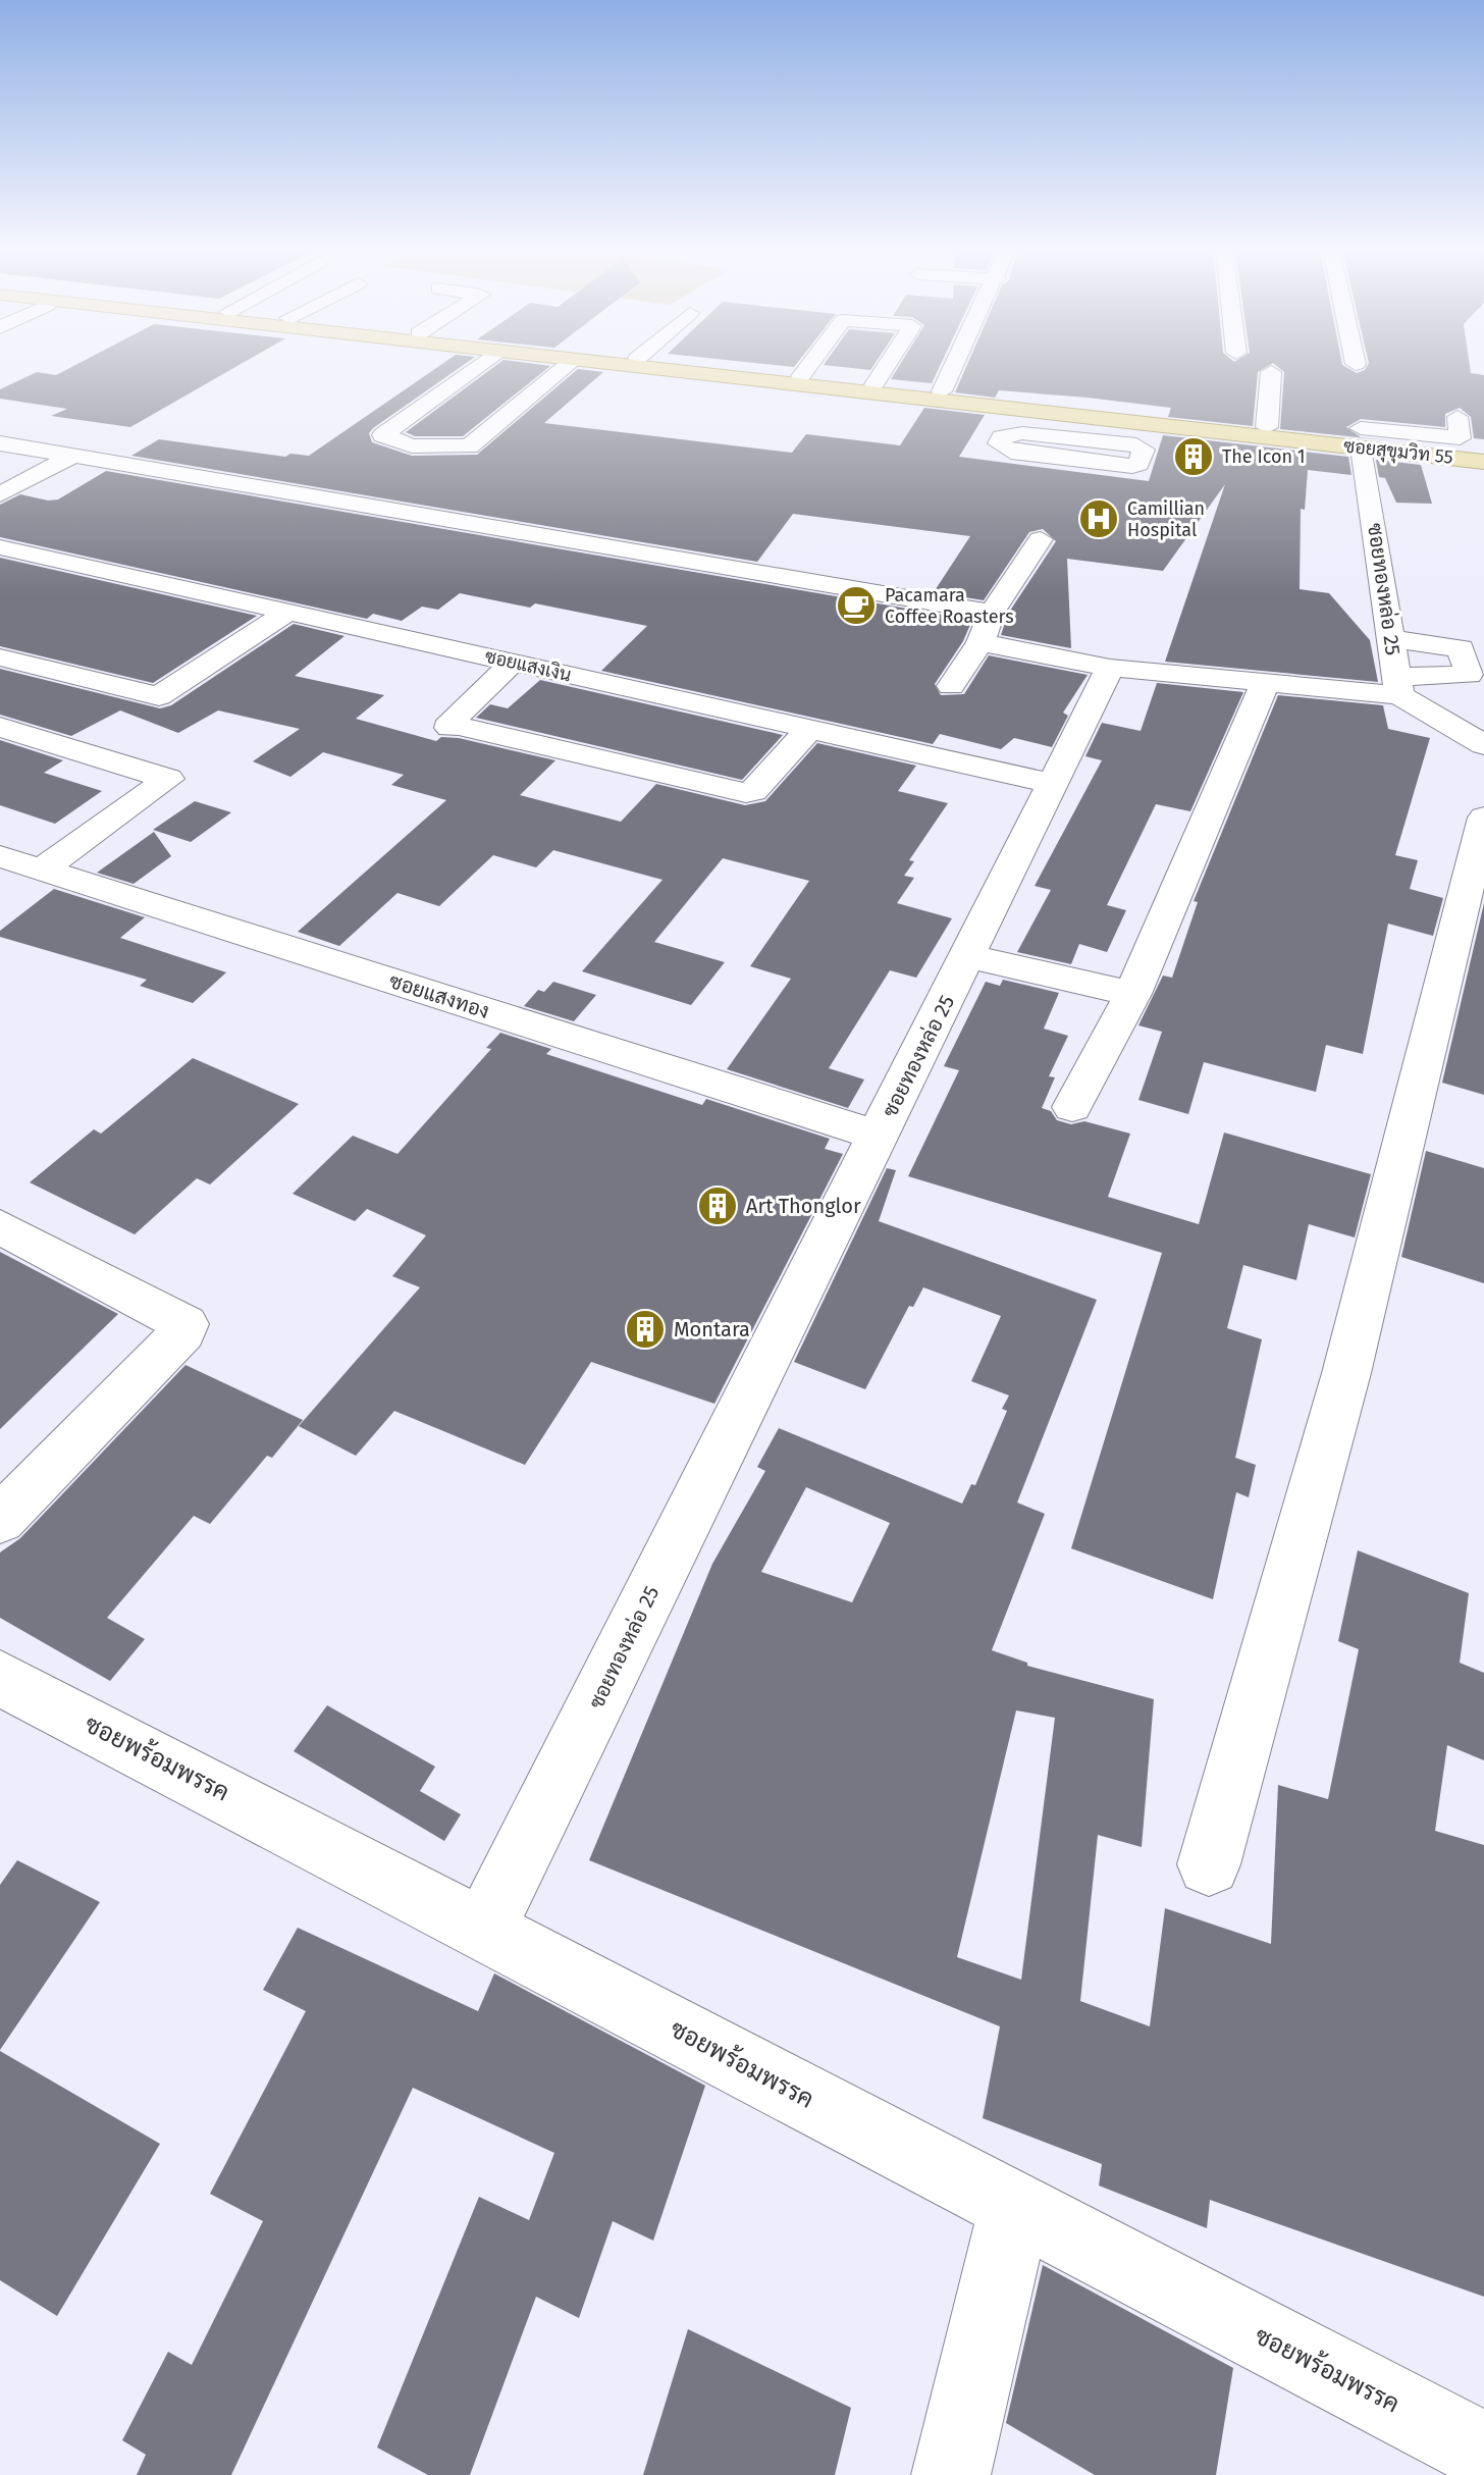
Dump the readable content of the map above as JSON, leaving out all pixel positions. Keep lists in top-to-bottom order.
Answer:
{
  "streets": {
    "main road": ["ซอยสุขุมวิท 55"],
    "street": [
      "ซอยทองหล่อ 25",
      "ซอยแสงเงิน",
      "ซอยแสงทอง",
      "ซอยพร้อมพรรค"
    ]
  },
  "crossings": [
    ["ซอยสุขุมวิท 55", "ซอยทองหล่อ 25"],
    ["ซอยทองหล่อ 25", "ซอยแสงเงิน"],
    ["ซอยทองหล่อ 25", "ซอยแสงทอง"],
    ["ซอยทองหล่อ 25", "ซอยพร้อมพรรค"]
  ],
  "places": {
    "building": ["The Icon 1", "Art Thonglor", "Montara"],
    "hospital": ["Camillian Hospital"],
    "cafe": ["Pacamara Coffee Roasters"]
  }
}
